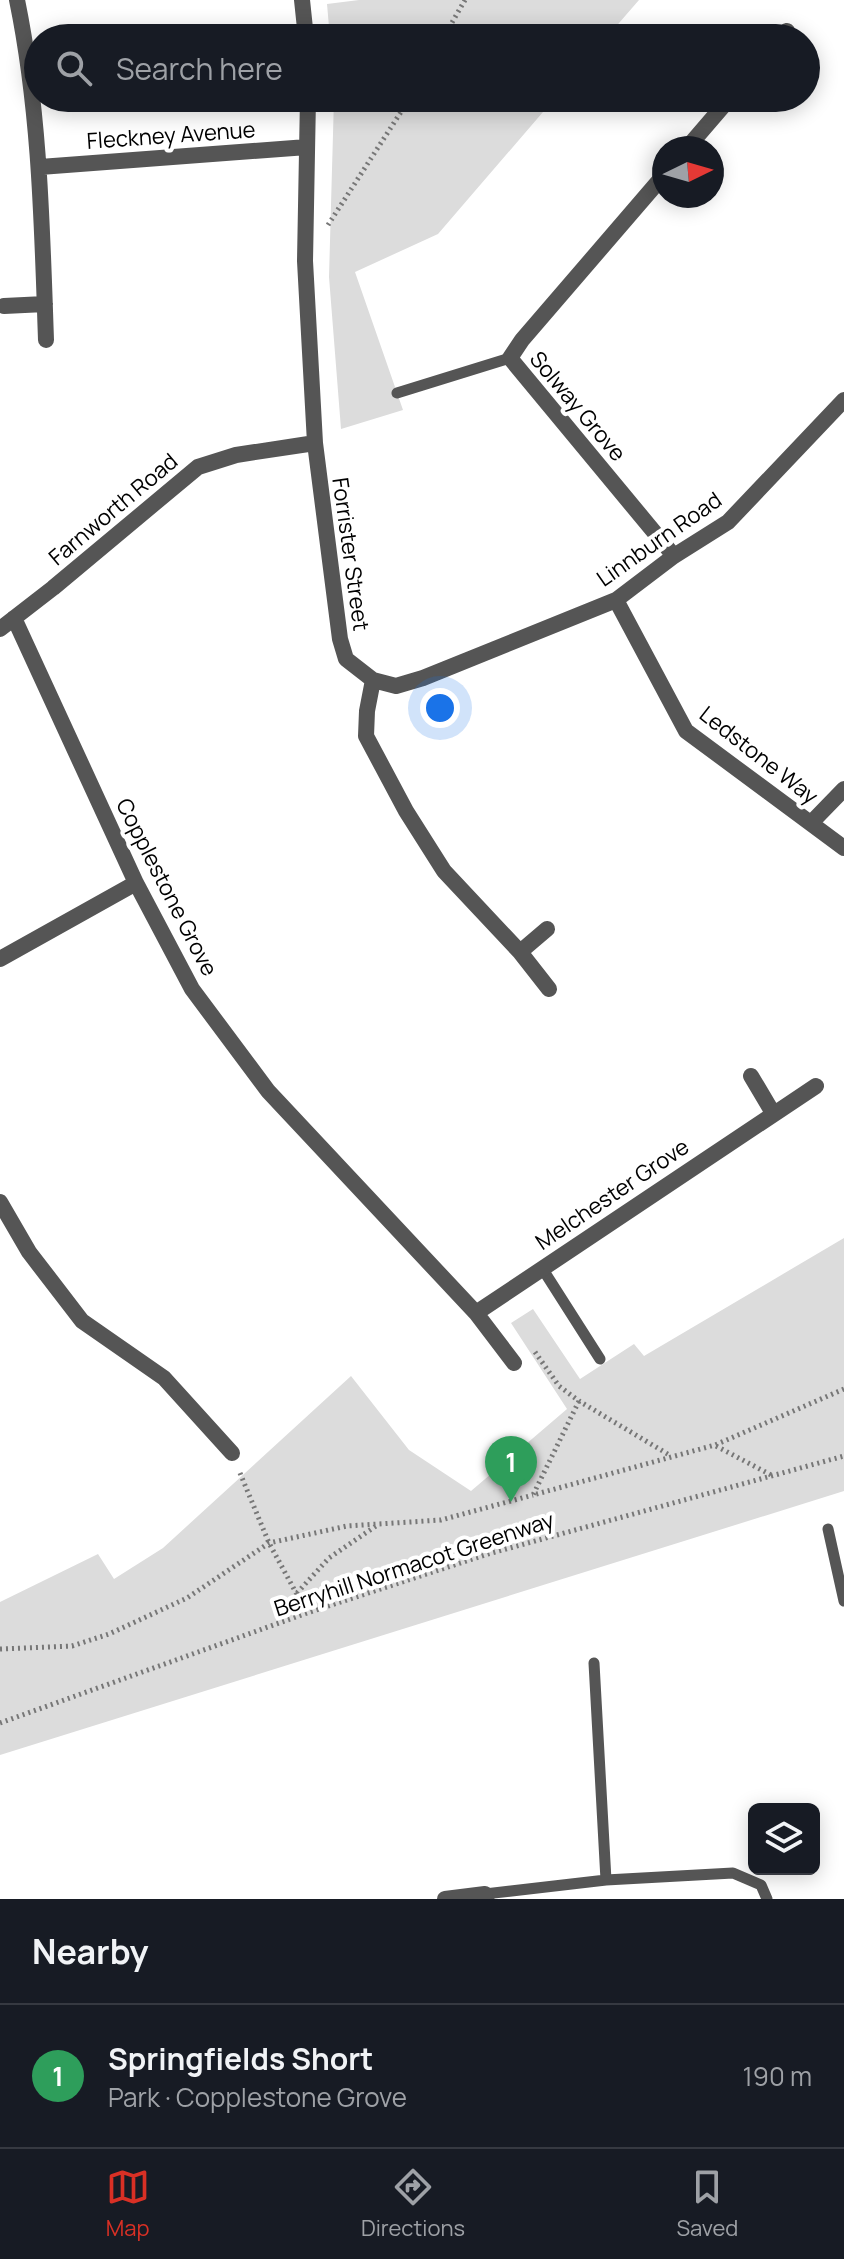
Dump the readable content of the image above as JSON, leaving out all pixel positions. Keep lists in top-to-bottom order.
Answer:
{
  "streets": {
    "street": [
      "Fleckney Avenue",
      "Solway Grove",
      "Farnworth Road",
      "Linnburn Road",
      "Forrister Street",
      "Ledstone Way",
      "Copplestone Grove",
      "Melchester Grove"
    ],
    "path": ["Berryhill Normacot Greenway"]
  },
  "crossings": [
    ["Fleckney Avenue", "Forrister Street"],
    ["Solway Grove", "Linnburn Road"],
    ["Farnworth Road", "Forrister Street"],
    ["Farnworth Road", "Copplestone Grove"],
    ["Linnburn Road", "Forrister Street"],
    ["Linnburn Road", "Ledstone Way"],
    ["Copplestone Grove", "Melchester Grove"]
  ],
  "north": "right",
  "page": {
    "search": "Search here",
    "pins": "1",
    "heading": "Nearby",
    "list": [
      {
        "mark": "1",
        "name": "Springfields Short",
        "note": "Park · Copplestone Grove",
        "value": "190 m"
      }
    ],
    "nav": ["Map", "Directions", "Saved"]
  }
}
